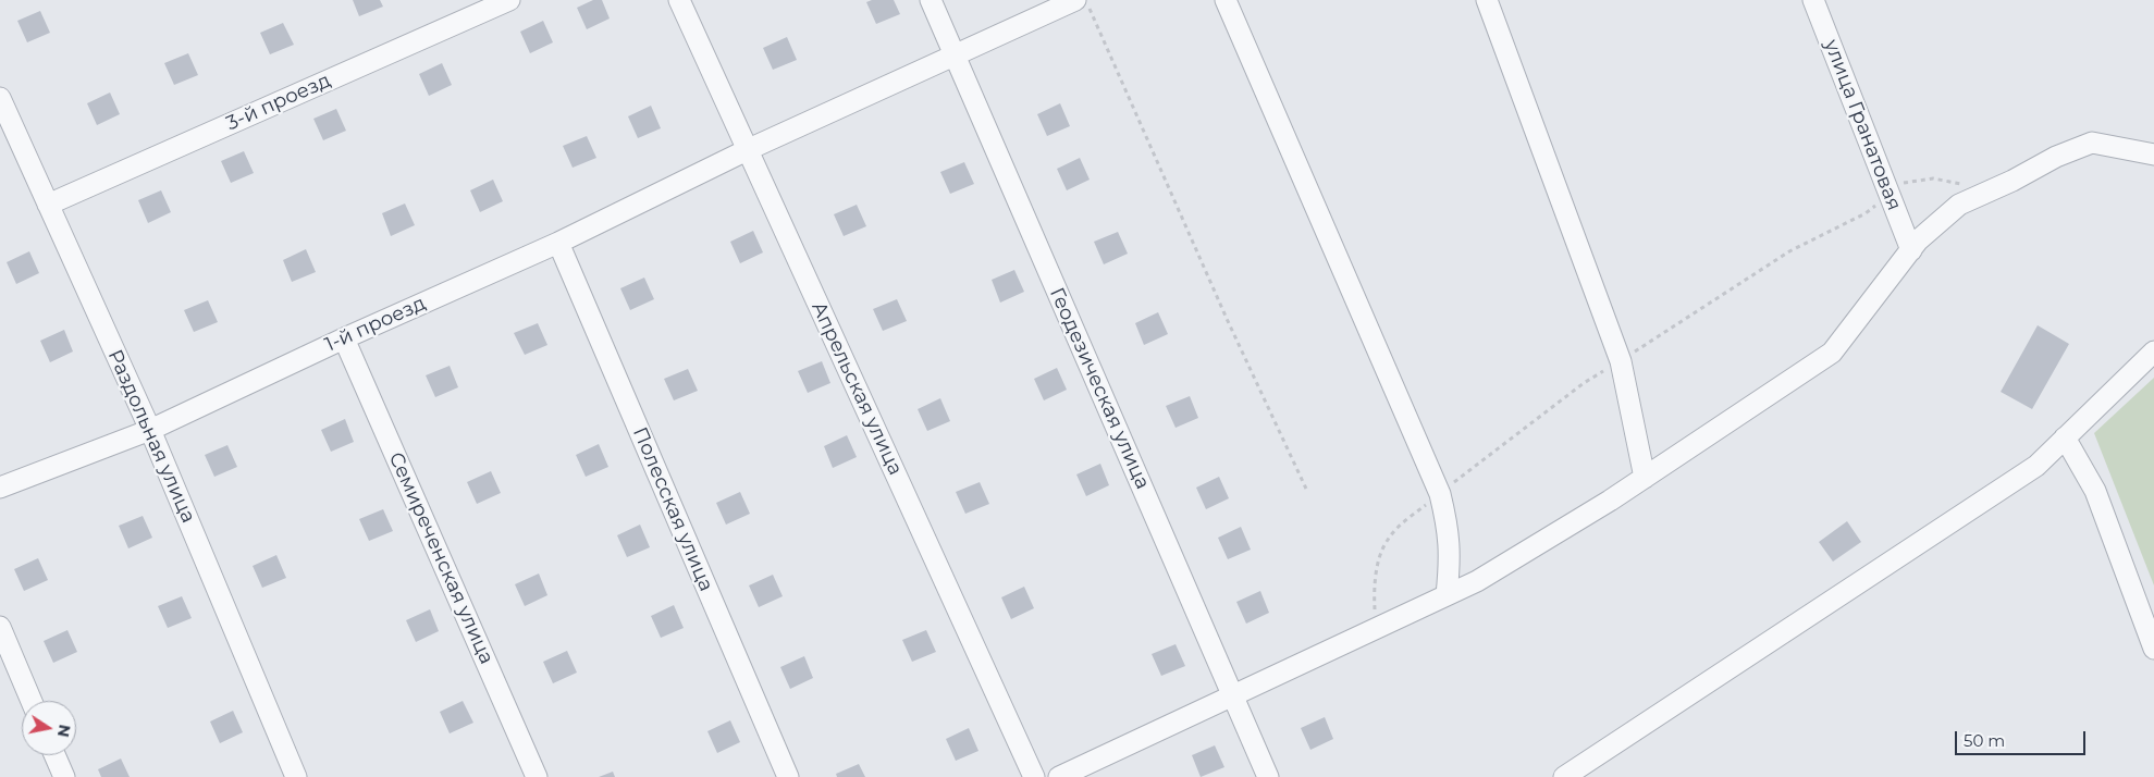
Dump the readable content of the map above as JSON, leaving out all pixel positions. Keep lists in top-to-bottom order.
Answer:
{
  "streets": {
    "street": [
      "3-й проезд",
      "улица Гранатовая",
      "1-й проезд",
      "Апрельская улица",
      "Геодезическая улица",
      "Раздольная улица",
      "Полесская улица",
      "Семиреченская улица"
    ]
  },
  "crossings": [
    ["3-й проезд", "Раздольная улица"],
    ["1-й проезд", "Апрельская улица"],
    ["1-й проезд", "Геодезическая улица"],
    ["1-й проезд", "Раздольная улица"],
    ["1-й проезд", "Полесская улица"],
    ["1-й проезд", "Семиреченская улица"]
  ],
  "scale_bar": "50 m",
  "north": "right"
}
